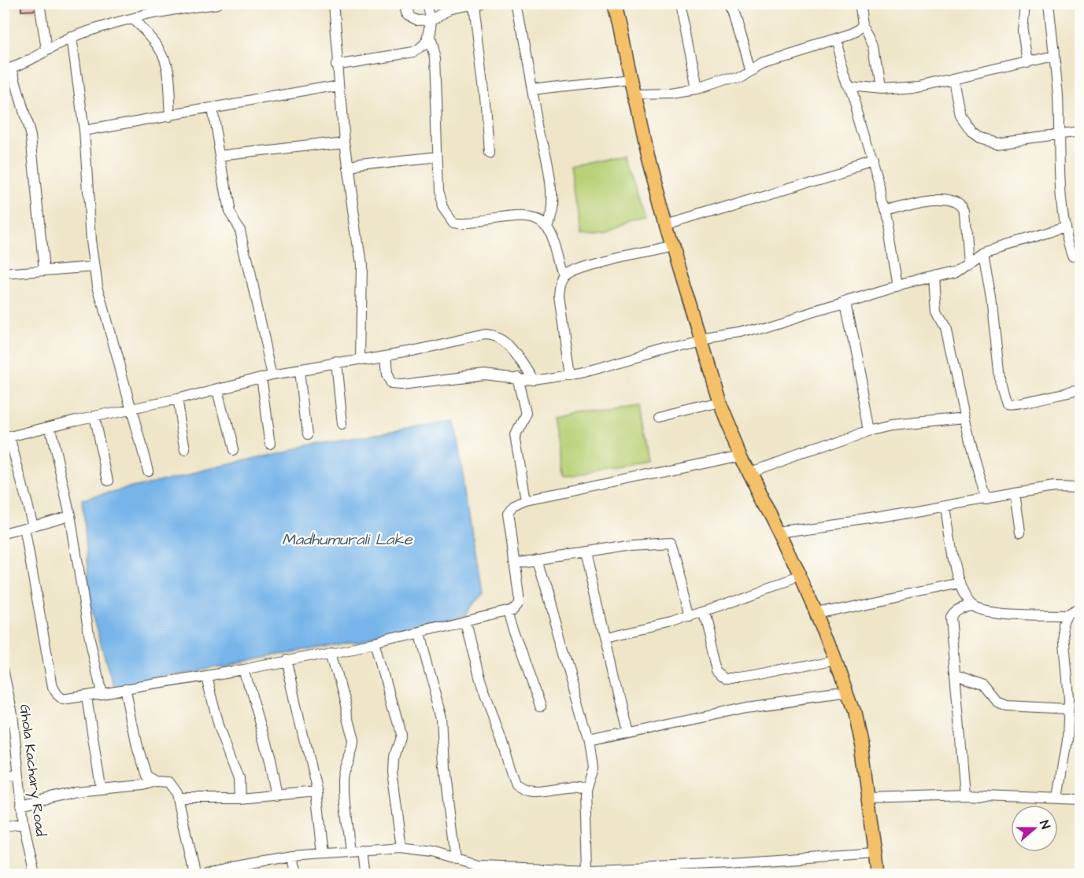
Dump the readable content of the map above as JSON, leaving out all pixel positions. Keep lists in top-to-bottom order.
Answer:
{
  "streets": {
    "street": ["Ghola Kachary Road"]
  },
  "water": ["Madhumurali Lake"],
  "north": "right"
}
